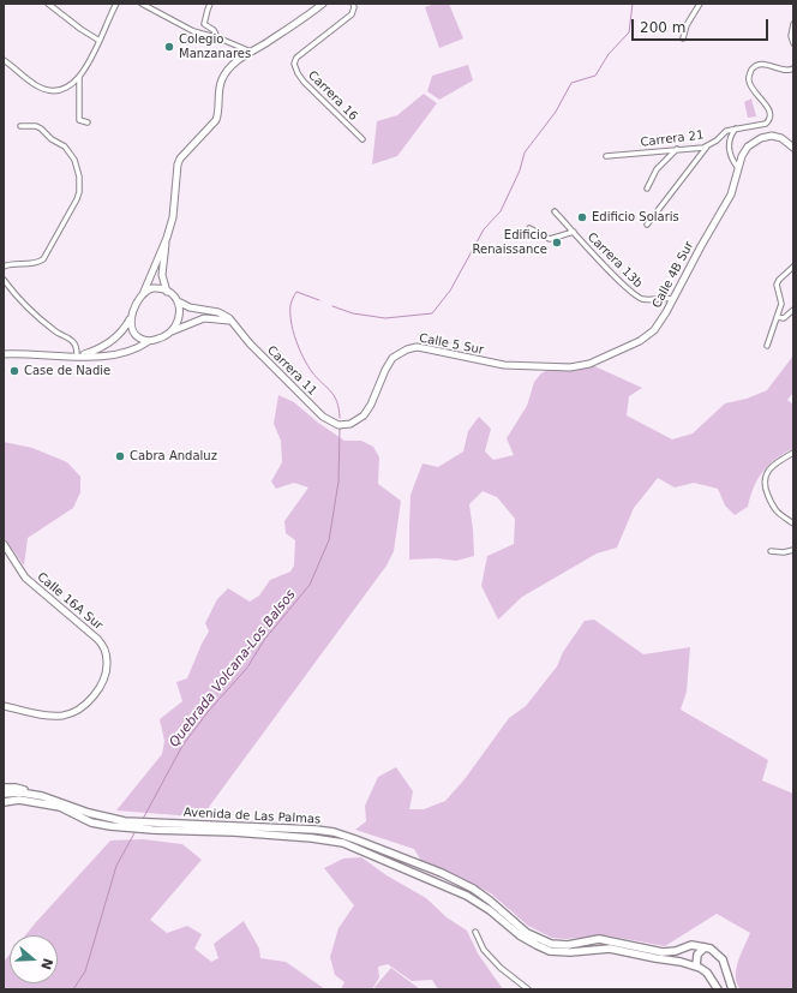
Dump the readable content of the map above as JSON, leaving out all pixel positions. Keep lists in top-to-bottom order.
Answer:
{
  "streets": {
    "main road": [
      "Calle 4B Sur",
      "Calle 5 Sur",
      "Carrera 11",
      "Calle 16A Sur",
      "Avenida de Las Palmas"
    ],
    "street": ["Carrera 16", "Carrera 21", "Carrera 13b"]
  },
  "crossings": [
    ["Carrera 13b", "Calle 4B Sur"],
    ["Calle 4B Sur", "Calle 5 Sur"],
    ["Calle 5 Sur", "Carrera 11"]
  ],
  "water": ["Quebrada Volcana-Los Balsos"],
  "places": [
    "Colegio Manzanares",
    "Edificio Solaris",
    "Edificio Renaissance",
    "Case de Nadie",
    "Cabra Andaluz"
  ],
  "scale_bar": "200 m",
  "north": "right"
}
